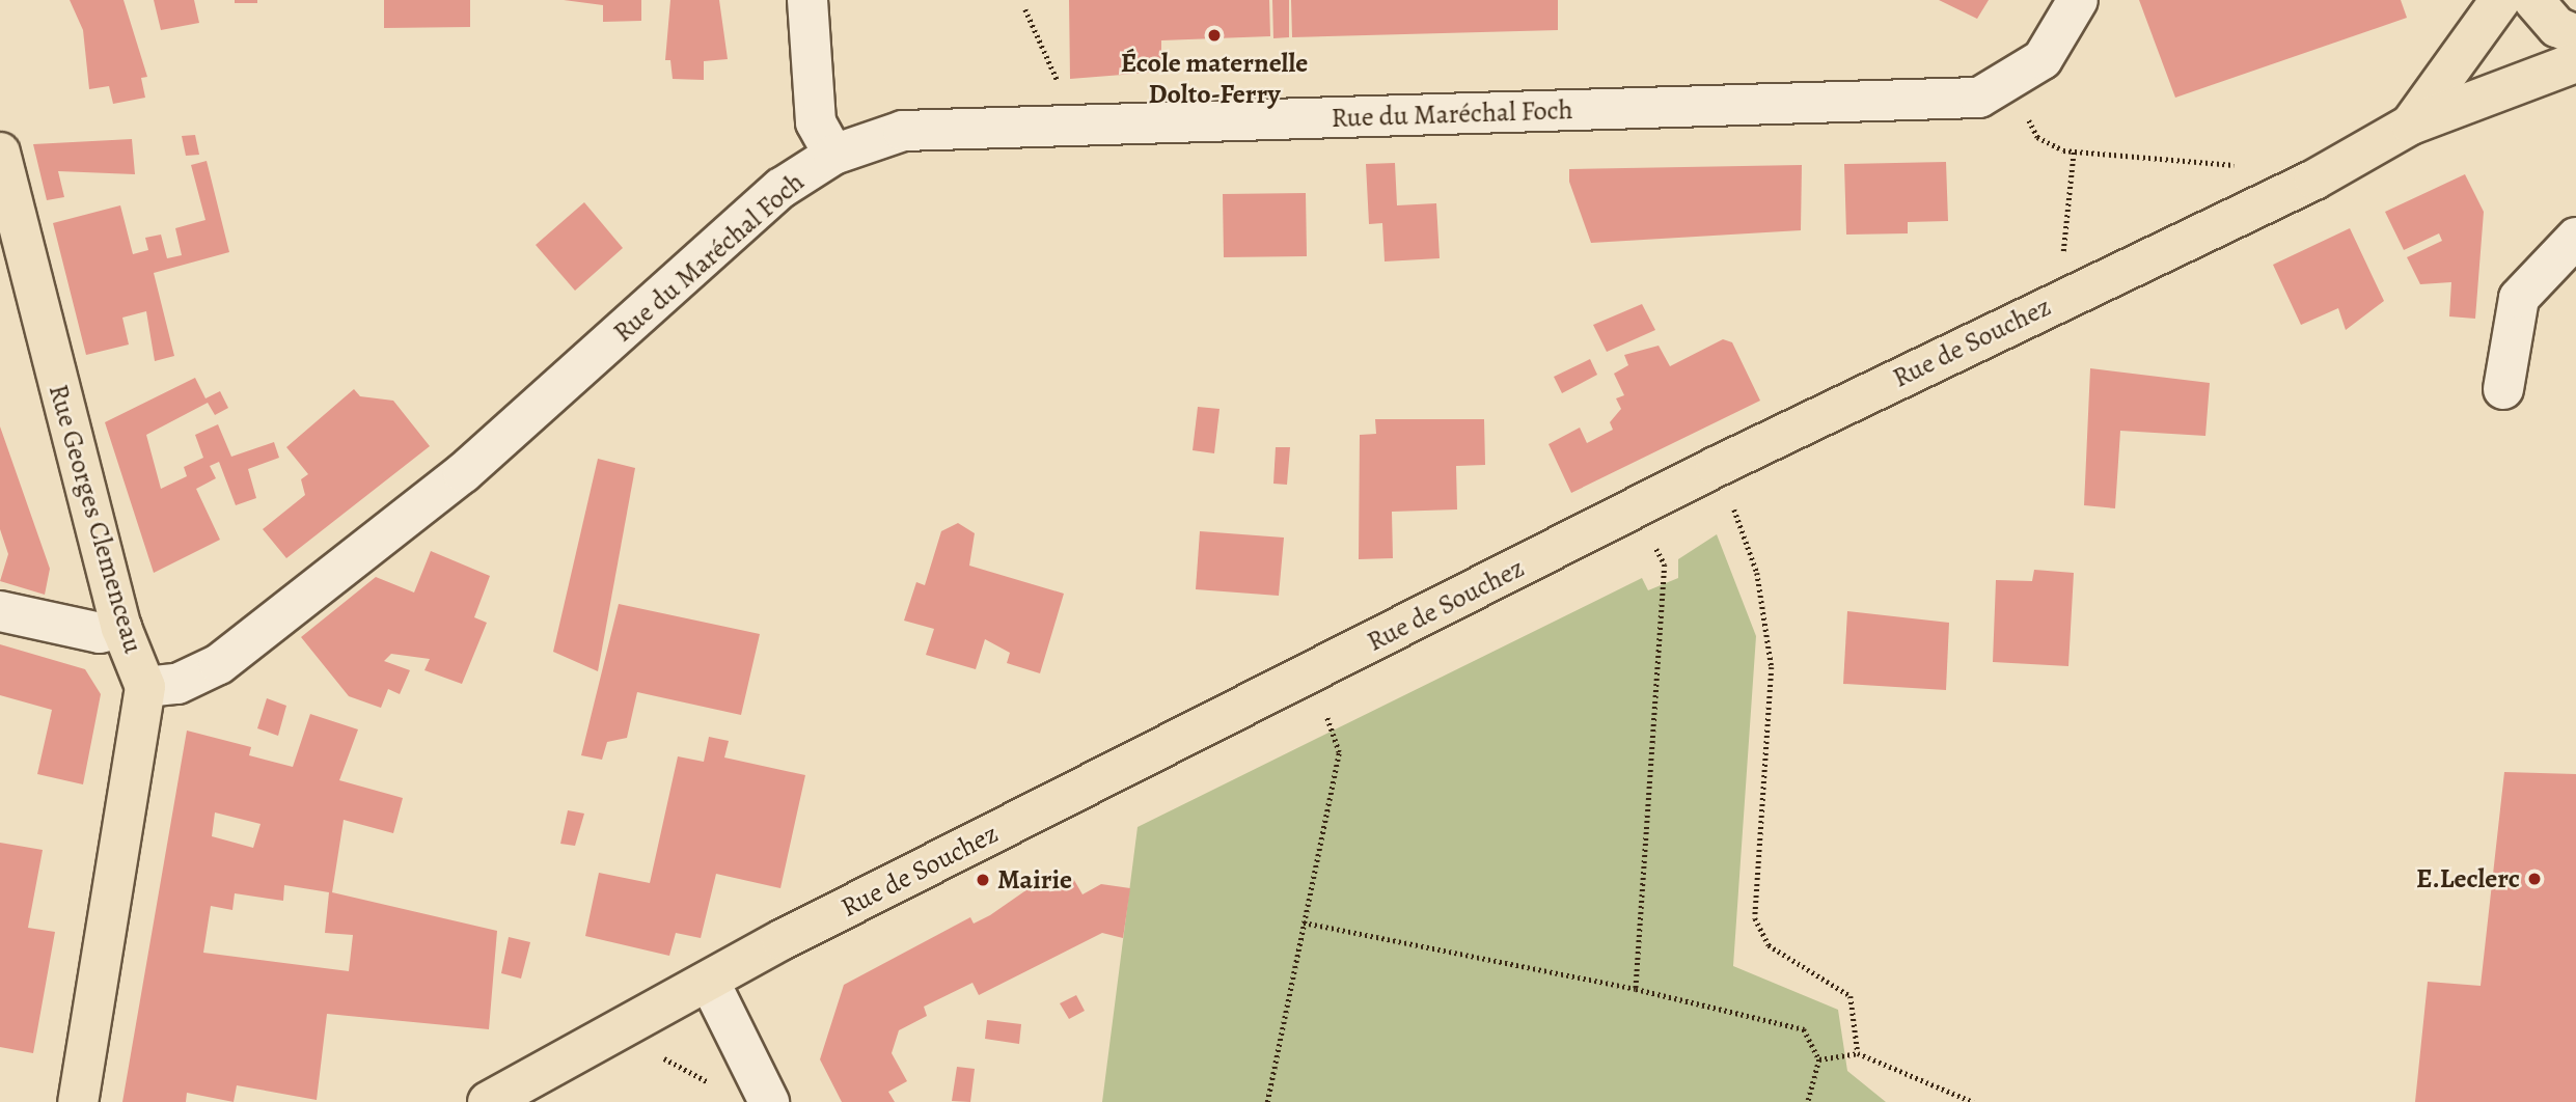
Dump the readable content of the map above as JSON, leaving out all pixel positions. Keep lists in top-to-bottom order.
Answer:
{
  "streets": {
    "main road": ["Rue de Souchez", "Rue Georges Clemenceau"],
    "street": ["Rue du Maréchal Foch"]
  },
  "crossings": [
    ["Rue du Maréchal Foch", "Rue Georges Clemenceau"]
  ],
  "places": ["École maternelle Dolto-Ferry", "E.Leclerc", "Mairie"]
}
